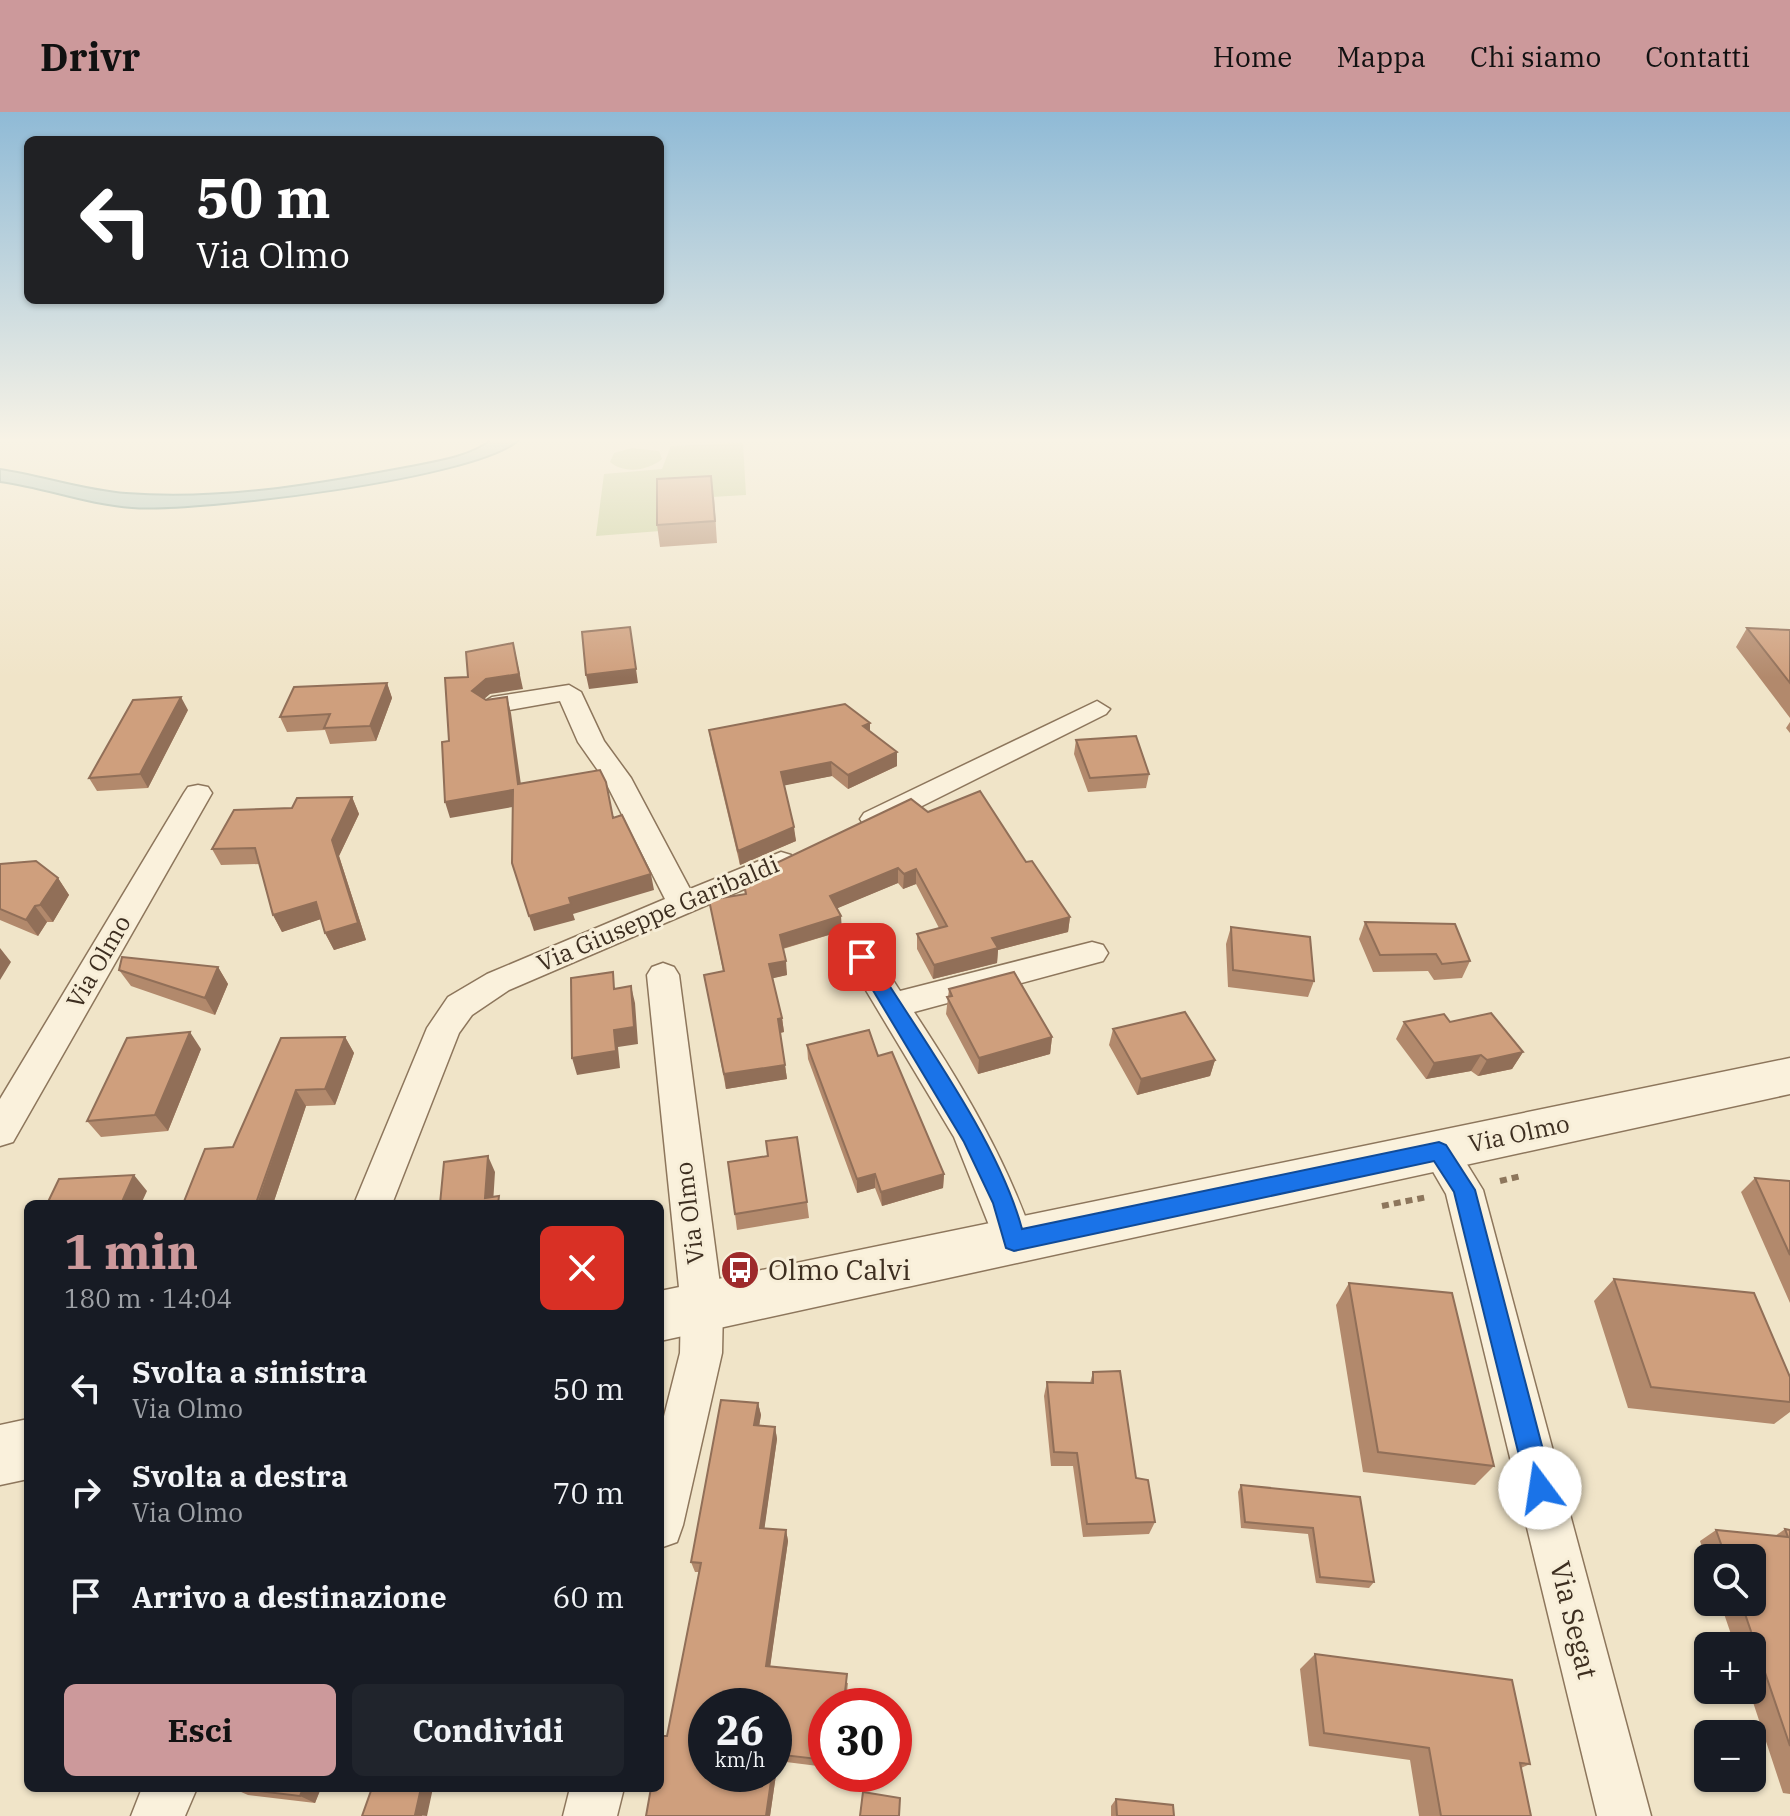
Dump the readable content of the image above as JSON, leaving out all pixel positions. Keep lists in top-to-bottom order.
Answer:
{
  "streets": {
    "street": ["Via Giuseppe Garibaldi", "Via Olmo", "Via Segat"]
  },
  "crossings": [
    ["Via Olmo", "Via Segat"]
  ],
  "places": {
    "bus stop": ["Olmo Calvi"]
  },
  "page": {
    "header": "Drivr",
    "nav": [
      "Home",
      "Mappa",
      "Chi siamo",
      "Contatti"
    ],
    "turn": ["50 m", "Via Olmo"],
    "heading": ["1 min", "180 m · 14:04"],
    "list": [
      {
        "name": "Svolta a sinistra",
        "note": "Via Olmo",
        "value": "50 m"
      },
      {
        "name": "Svolta a destra",
        "note": "Via Olmo",
        "value": "70 m"
      },
      {
        "name": "Arrivo a destinazione",
        "value": "60 m"
      }
    ],
    "map_buttons": ["+", "−"],
    "buttons": ["Esci", "Condividi"],
    "speed": "26 km/h",
    "limit": "30"
  }
}
